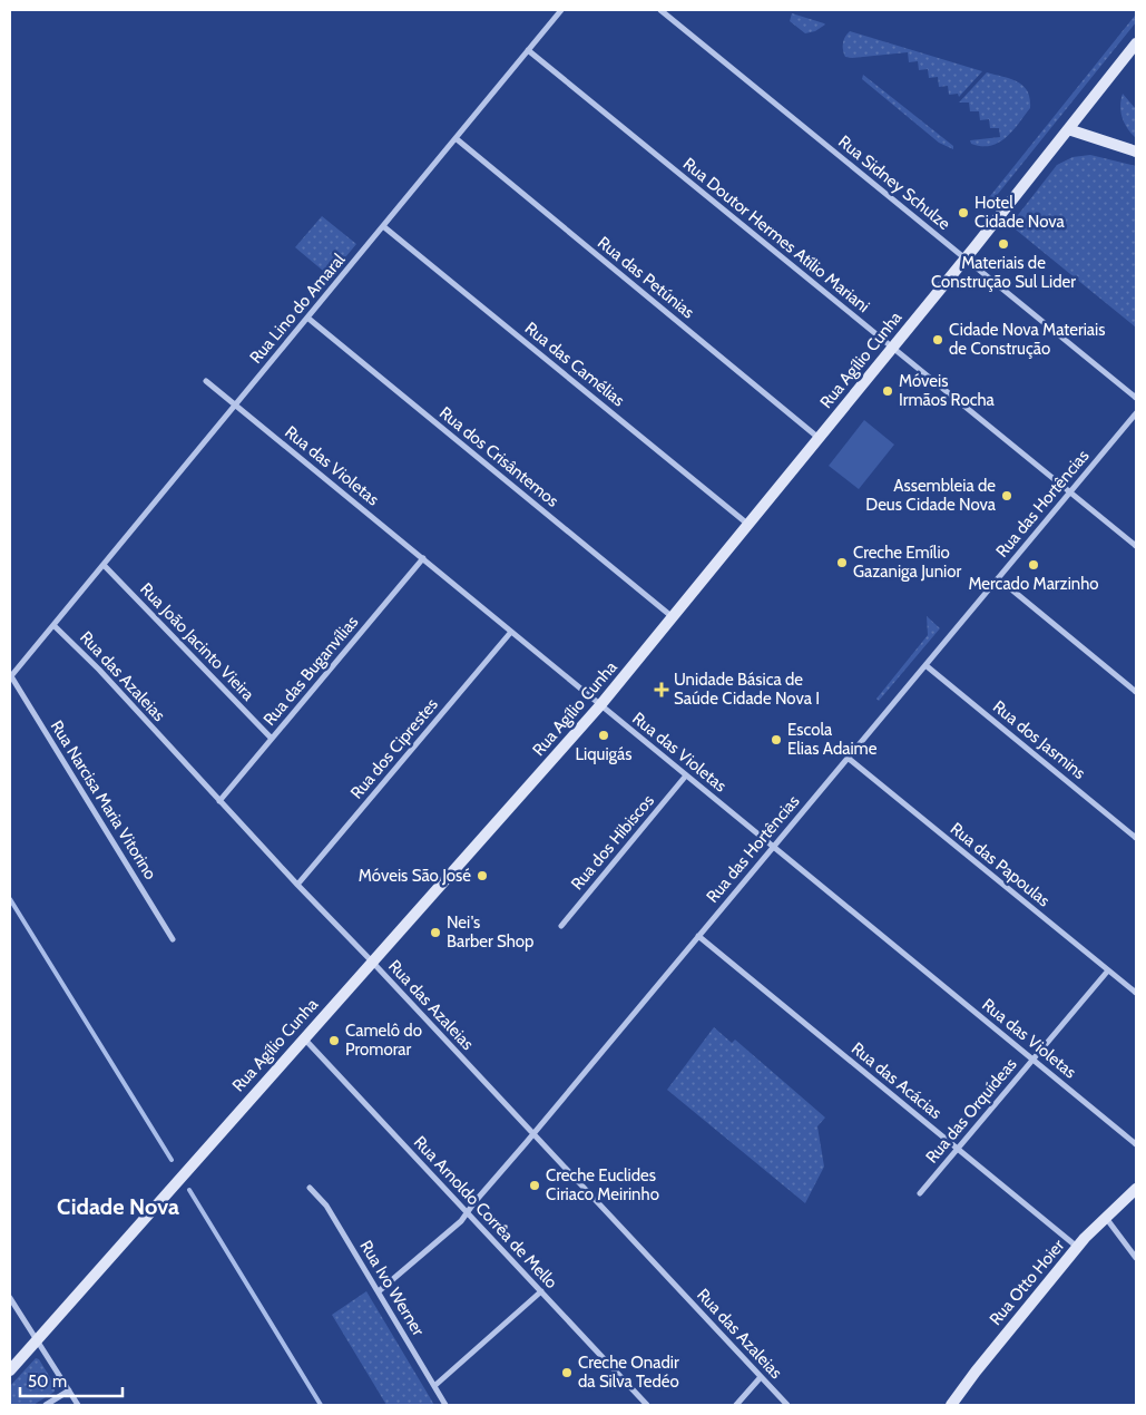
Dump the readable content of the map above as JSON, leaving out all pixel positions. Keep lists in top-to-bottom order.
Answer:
{
  "streets": {
    "main road": ["Rua Agílio Cunha", "Rua Otto Hoier"],
    "street": [
      "Rua Sidney Schulze",
      "Rua Doutor Hermes Atílio Mariani",
      "Rua das Petúnias",
      "Rua Lino do Amaral",
      "Rua das Camélias",
      "Rua dos Crisântemos",
      "Rua das Violetas",
      "Rua das Hortências",
      "Rua João Jacinto Vieira",
      "Rua das Buganvílias",
      "Rua das Azaleias",
      "Rua dos Jasmins",
      "Rua dos Ciprestes",
      "Rua Narcisa Maria Vitorino",
      "Rua dos Hibiscos",
      "Rua das Papoulas",
      "Rua das Acácias",
      "Rua das Orquídeas",
      "Rua Arnoldo Corrêa de Mello",
      "Rua Ivo Werner"
    ]
  },
  "crossings": [
    ["Rua Sidney Schulze", "Rua Agílio Cunha"],
    ["Rua Doutor Hermes Atílio Mariani", "Rua Lino do Amaral"],
    ["Rua Doutor Hermes Atílio Mariani", "Rua Agílio Cunha"],
    ["Rua Doutor Hermes Atílio Mariani", "Rua das Hortências"],
    ["Rua das Petúnias", "Rua Lino do Amaral"],
    ["Rua das Petúnias", "Rua Agílio Cunha"],
    ["Rua Lino do Amaral", "Rua das Camélias"],
    ["Rua Lino do Amaral", "Rua dos Crisântemos"],
    ["Rua Lino do Amaral", "Rua das Violetas"],
    ["Rua Lino do Amaral", "Rua João Jacinto Vieira"],
    ["Rua Lino do Amaral", "Rua das Azaleias"],
    ["Rua Lino do Amaral", "Rua Narcisa Maria Vitorino"],
    ["Rua Agílio Cunha", "Rua das Camélias"],
    ["Rua Agílio Cunha", "Rua dos Crisântemos"],
    ["Rua Agílio Cunha", "Rua das Violetas"],
    ["Rua Agílio Cunha", "Rua das Azaleias"],
    ["Rua Agílio Cunha", "Rua Arnoldo Corrêa de Mello"],
    ["Rua das Violetas", "Rua das Hortências"],
    ["Rua das Violetas", "Rua das Buganvílias"],
    ["Rua das Violetas", "Rua dos Ciprestes"],
    ["Rua das Violetas", "Rua dos Hibiscos"],
    ["Rua das Violetas", "Rua das Orquídeas"],
    ["Rua das Hortências", "Rua das Azaleias"],
    ["Rua das Hortências", "Rua dos Jasmins"],
    ["Rua das Hortências", "Rua das Papoulas"],
    ["Rua das Hortências", "Rua das Acácias"],
    ["Rua das Hortências", "Rua Arnoldo Corrêa de Mello"],
    ["Rua das Hortências", "Rua Ivo Werner"],
    ["Rua João Jacinto Vieira", "Rua das Buganvílias"],
    ["Rua das Buganvílias", "Rua das Azaleias"],
    ["Rua das Azaleias", "Rua dos Ciprestes"],
    ["Rua das Papoulas", "Rua das Orquídeas"],
    ["Rua das Acácias", "Rua das Orquídeas"],
    ["Rua das Acácias", "Rua Otto Hoier"]
  ],
  "districts": ["Cidade Nova"],
  "places": {
    "other": [
      "Hotel Cidade Nova",
      "Materiais de Construção Sul Lider",
      "Cidade Nova Materiais de Construção",
      "Móveis Irmãos Rocha",
      "Assembleia de Deus Cidade Nova",
      "Creche Emílio Gazaniga Junior",
      "Mercado Marzinho",
      "Liquigás",
      "Escola Elias Adaime",
      "Móveis São José",
      "Nei's Barber Shop",
      "Camelô do Promorar",
      "Creche Euclides Ciriaco Meirinho",
      "Creche Onadir da Silva Tedéo"
    ],
    "health": ["Unidade Básica de Saúde Cidade Nova I"]
  },
  "scale_bar": "50 m"
}
